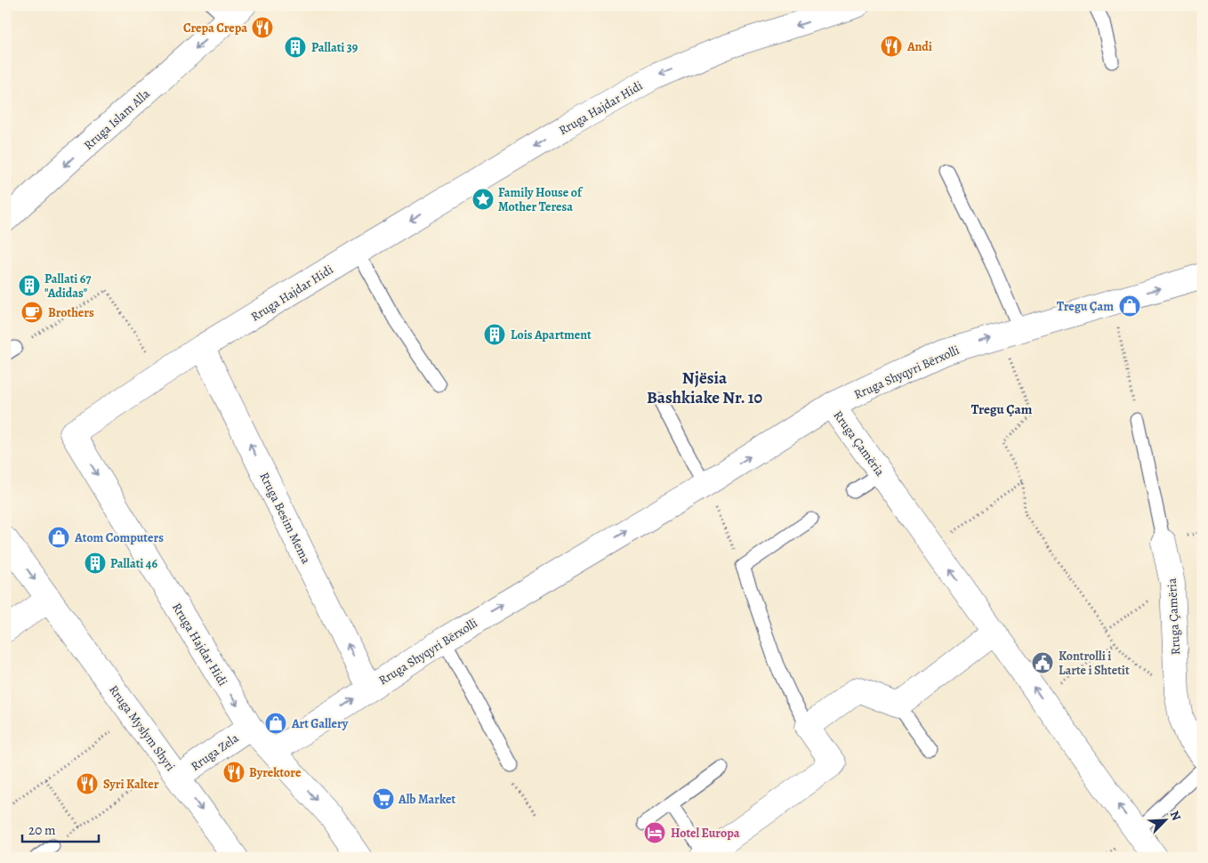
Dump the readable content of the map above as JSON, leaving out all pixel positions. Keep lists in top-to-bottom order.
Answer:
{
  "streets": {
    "street": [
      "Rruga Hajdar Hidi",
      "Rruga Islam Alla",
      "Rruga Shyqyri Bërxolli",
      "Rruga Çamëria",
      "Rruga Besim Mema",
      "Rruga Myslym Shyri",
      "Rruga Zela"
    ]
  },
  "crossings": [
    ["Rruga Hajdar Hidi", "Rruga Shyqyri Bërxolli"],
    ["Rruga Hajdar Hidi", "Rruga Besim Mema"],
    ["Rruga Hajdar Hidi", "Rruga Zela"],
    ["Rruga Shyqyri Bërxolli", "Rruga Çamëria"],
    ["Rruga Shyqyri Bërxolli", "Rruga Besim Mema"],
    ["Rruga Myslym Shyri", "Rruga Zela"]
  ],
  "one_way": ["Rruga Islam Alla", "Rruga Shyqyri Bërxolli", "Rruga Besim Mema"],
  "districts": ["Njësia Bashkiake Nr. 10", "Tregu Çam"],
  "places": {
    "restaurant": [
      "Crepa Crepa",
      "Andi",
      "Byrektore",
      "Syri Kalter"
    ],
    "building": [
      "Pallati 39",
      "Pallati 67 \"Adidas\"",
      "Lois Apartment",
      "Pallati 46"
    ],
    "place": ["Family House of Mother Teresa"],
    "shop": ["Tregu Çam", "Atom Computers", "Art Gallery"],
    "cafe": ["Brothers"],
    "public building": ["Kontrolli i Larte i Shtetit"],
    "supermarket": ["Alb Market"],
    "hotel": ["Hotel Europa"]
  },
  "scale_bar": "20 m",
  "north": "top right"
}
